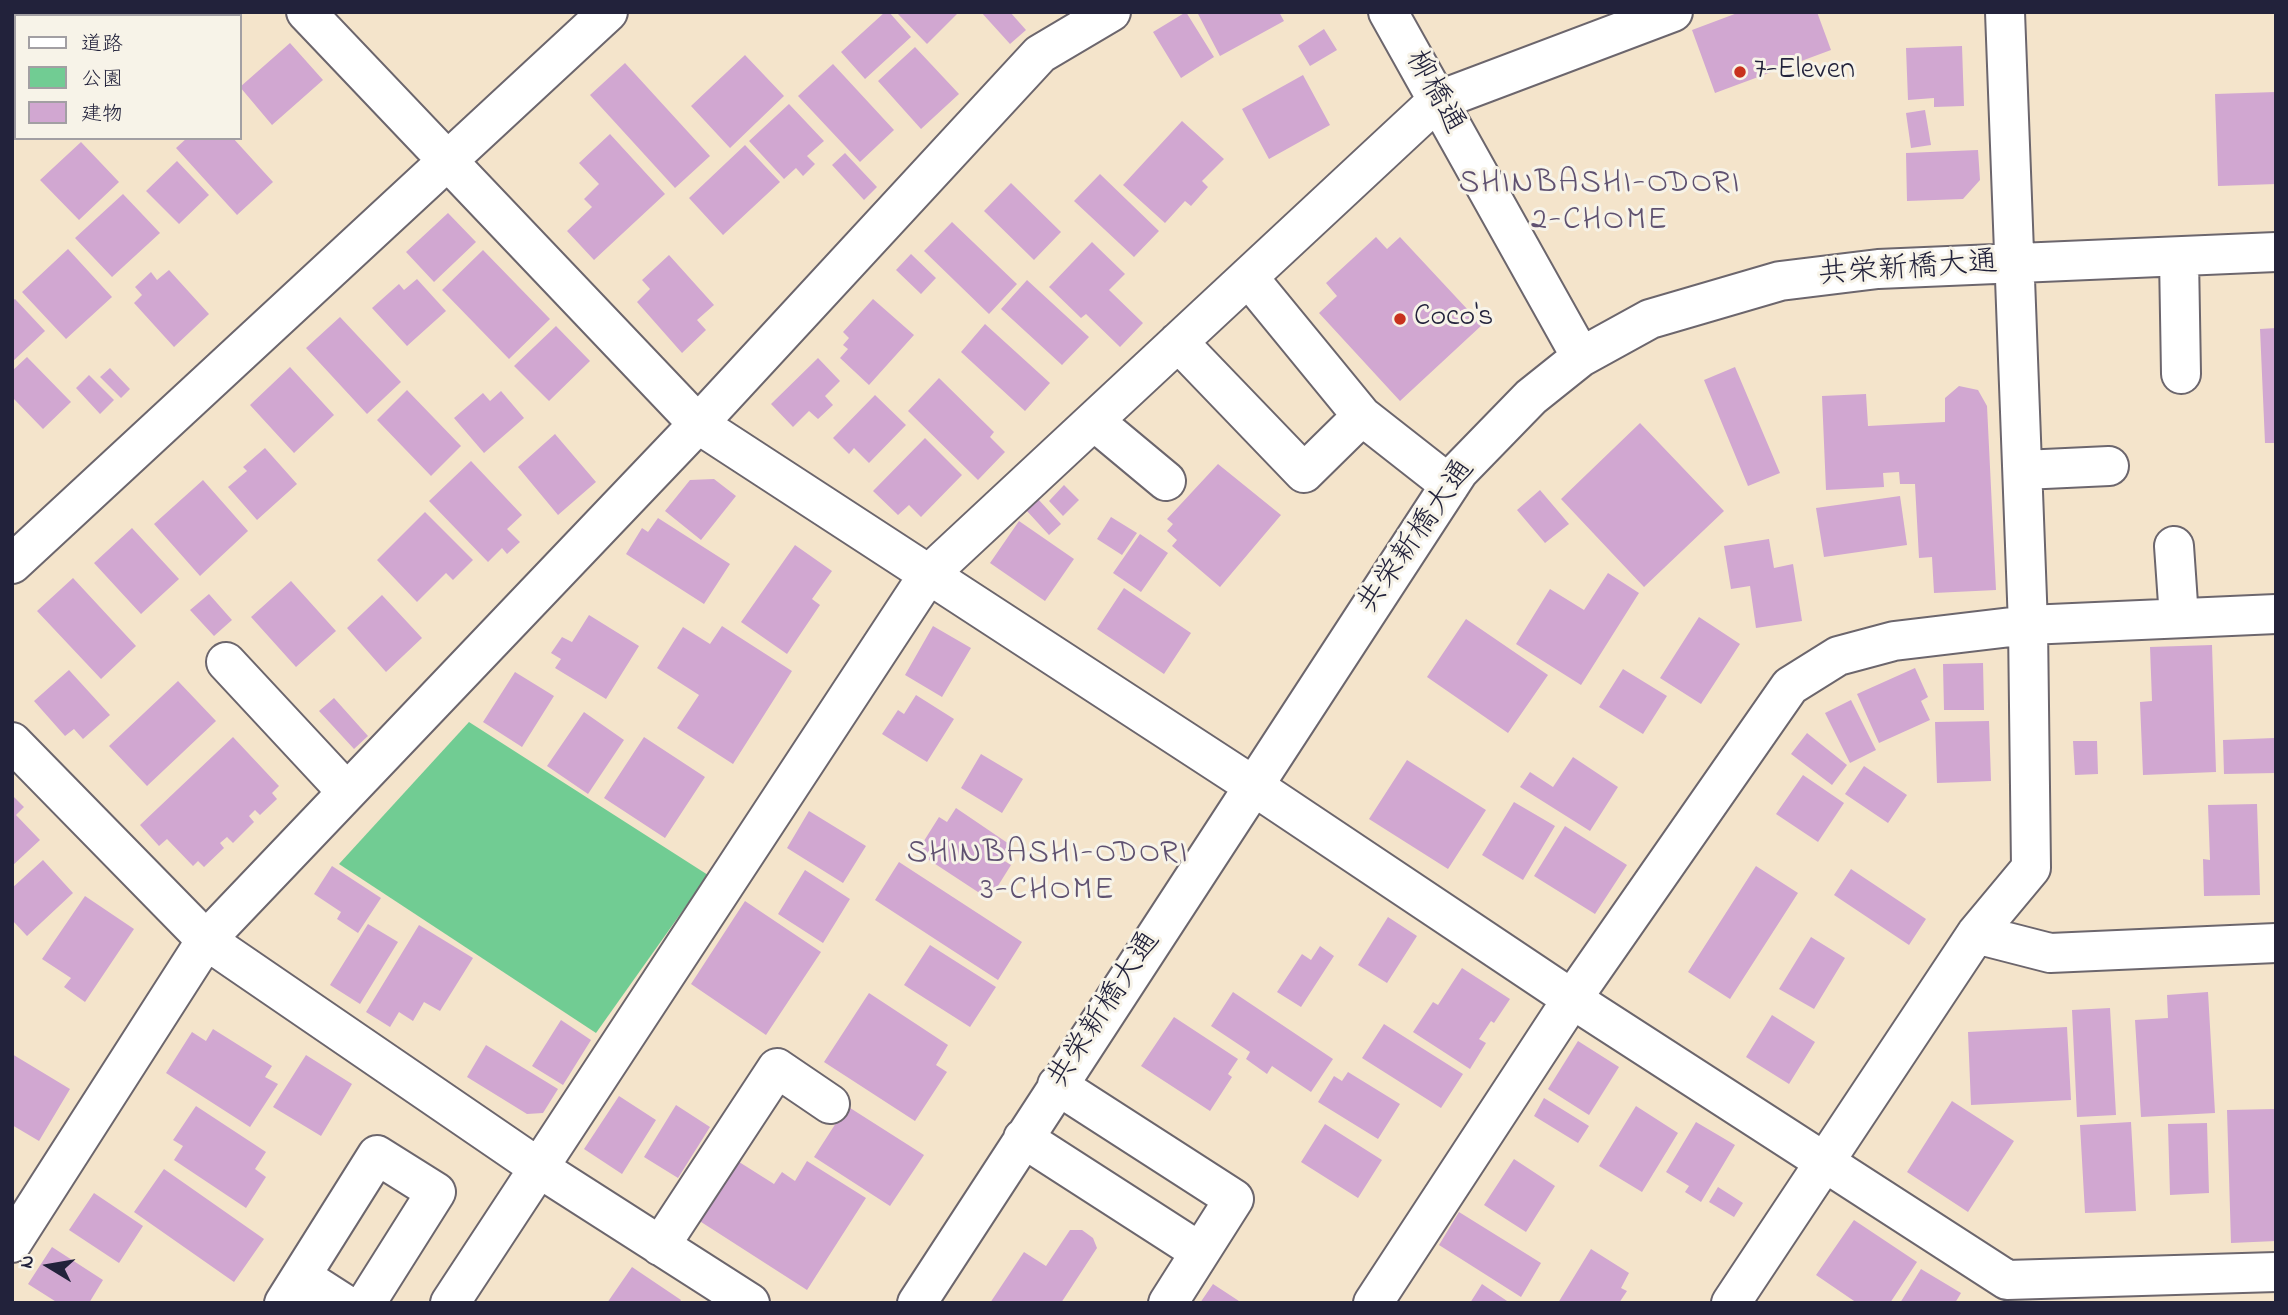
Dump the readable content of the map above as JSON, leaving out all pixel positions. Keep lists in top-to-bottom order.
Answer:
{
  "streets": {
    "street": ["柳橋通", "共栄新橋大通"]
  },
  "crossings": [
    ["柳橋通", "共栄新橋大通"]
  ],
  "districts": ["SHINBASHI-ODORI 2-CHOME", "SHINBASHI-ODORI 3-CHOME"],
  "places": ["7-Eleven", "Coco's"],
  "legend": ["道路", "公園", "建物"],
  "north": "left"
}
